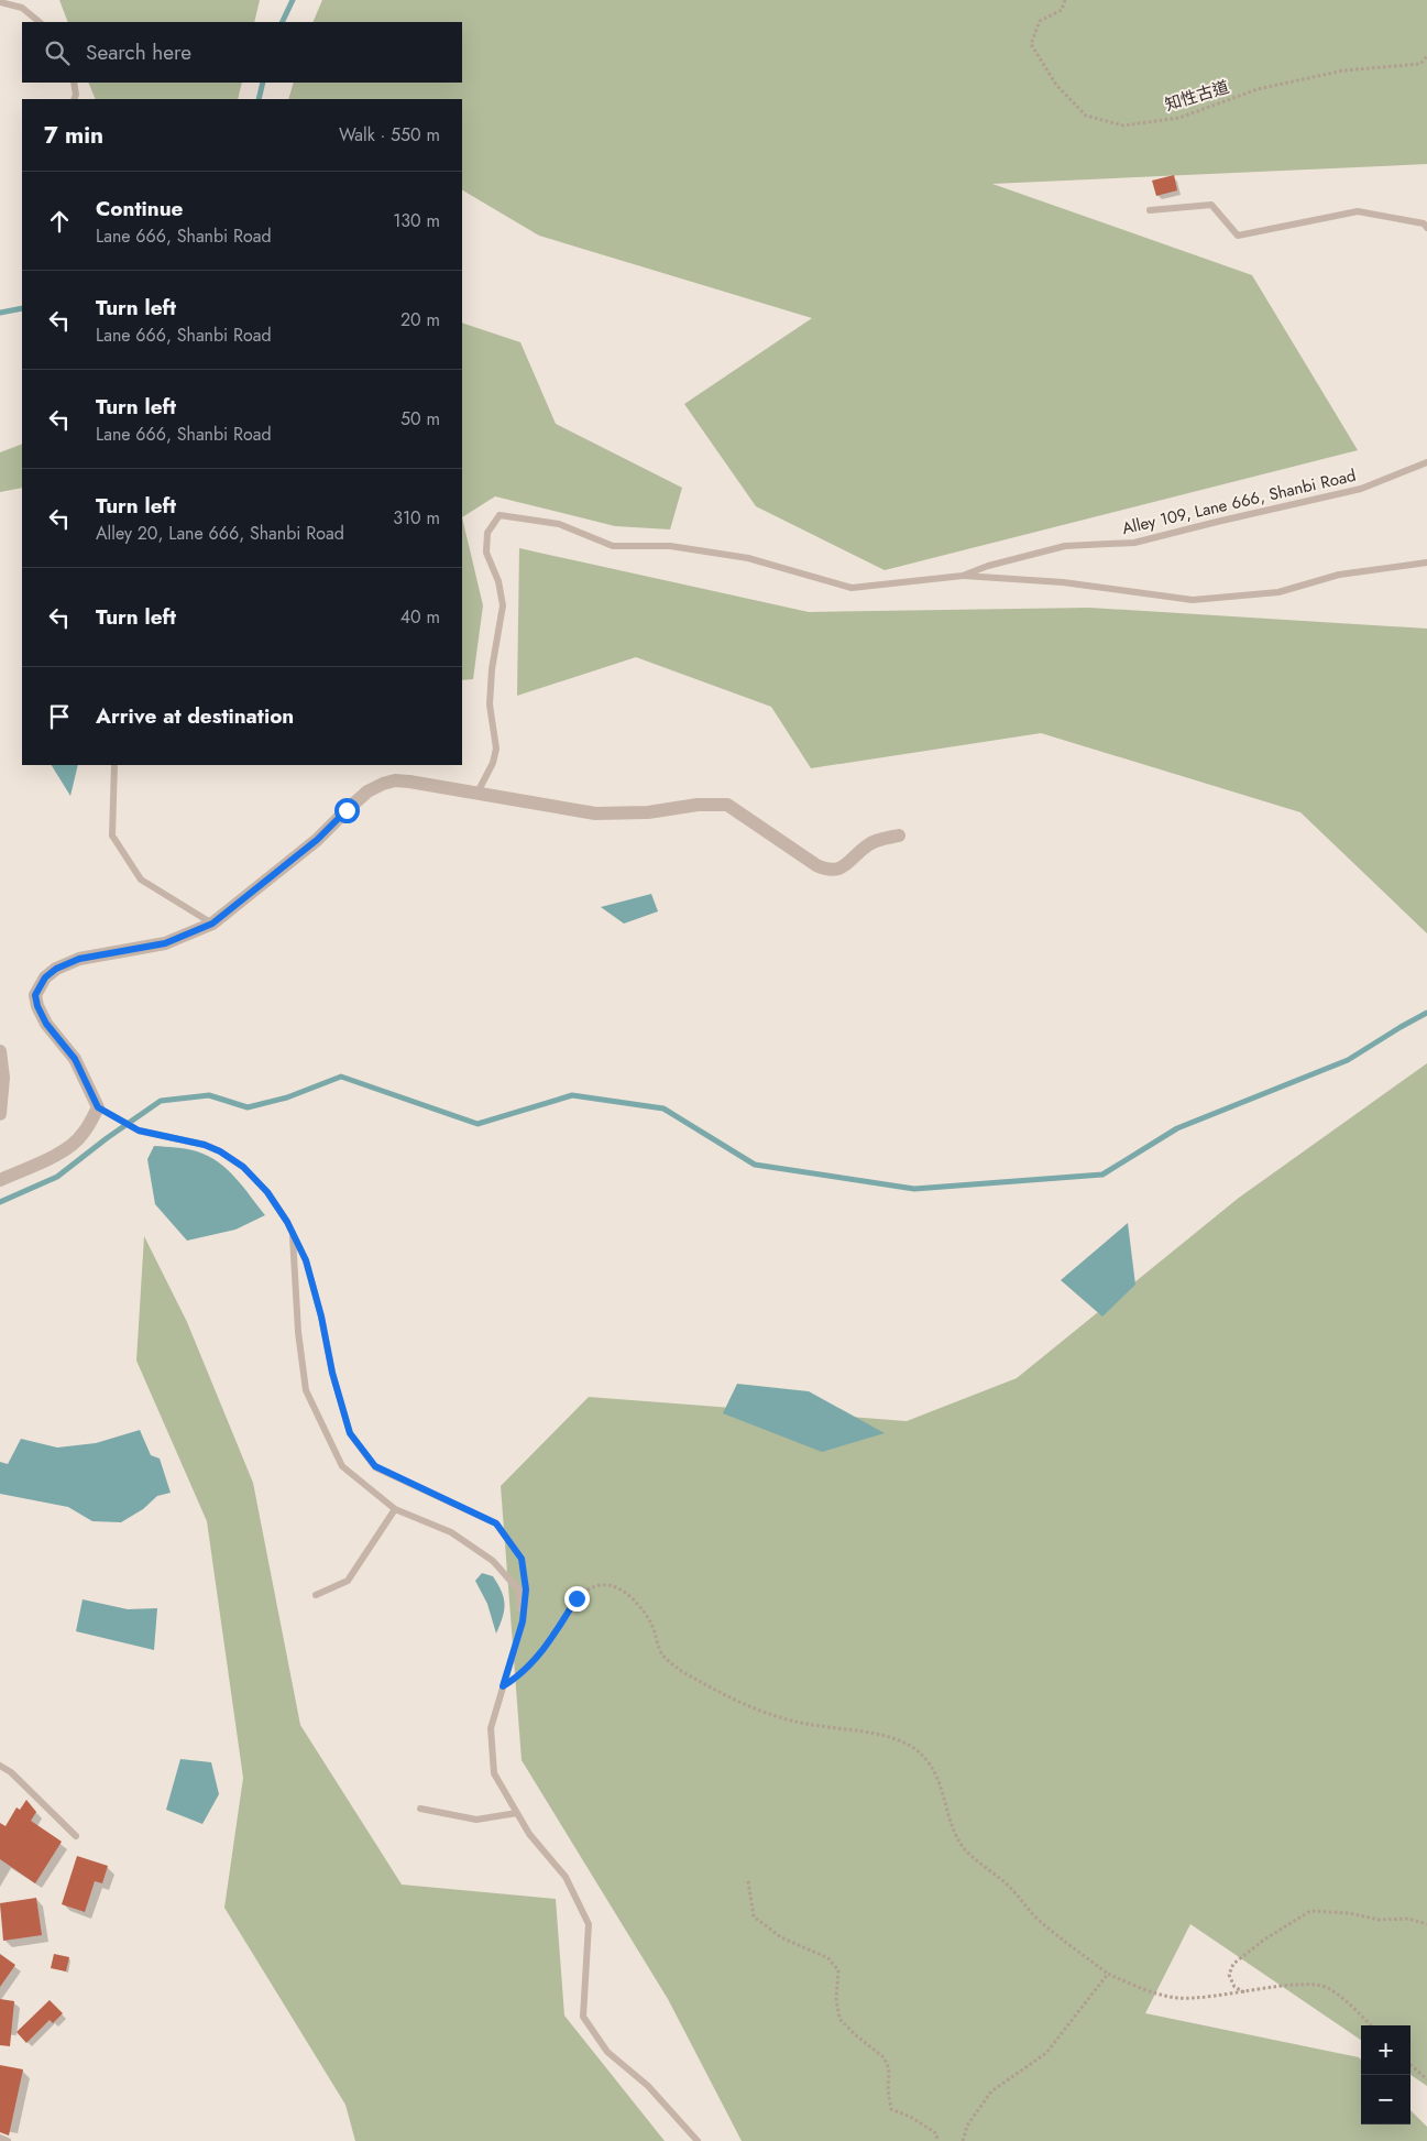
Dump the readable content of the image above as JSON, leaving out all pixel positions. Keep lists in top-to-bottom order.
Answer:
{
  "streets": {
    "lane": ["Alley 109, Lane 666, Shanbi Road"],
    "path": ["知性古道"]
  },
  "page": {
    "search": "Search here",
    "heading": ["7 min", "Walk · 550 m"],
    "list": [
      ["Continue", "Lane 666, Shanbi Road", "130 m"],
      ["Turn left", "Lane 666, Shanbi Road", "20 m"],
      ["Turn left", "Lane 666, Shanbi Road", "50 m"],
      ["Turn left", "Alley 20, Lane 666, Shanbi Road", "310 m"],
      ["Turn left", "40 m"],
      "Arrive at destination"
    ],
    "map_buttons": ["+", "−"]
  }
}
